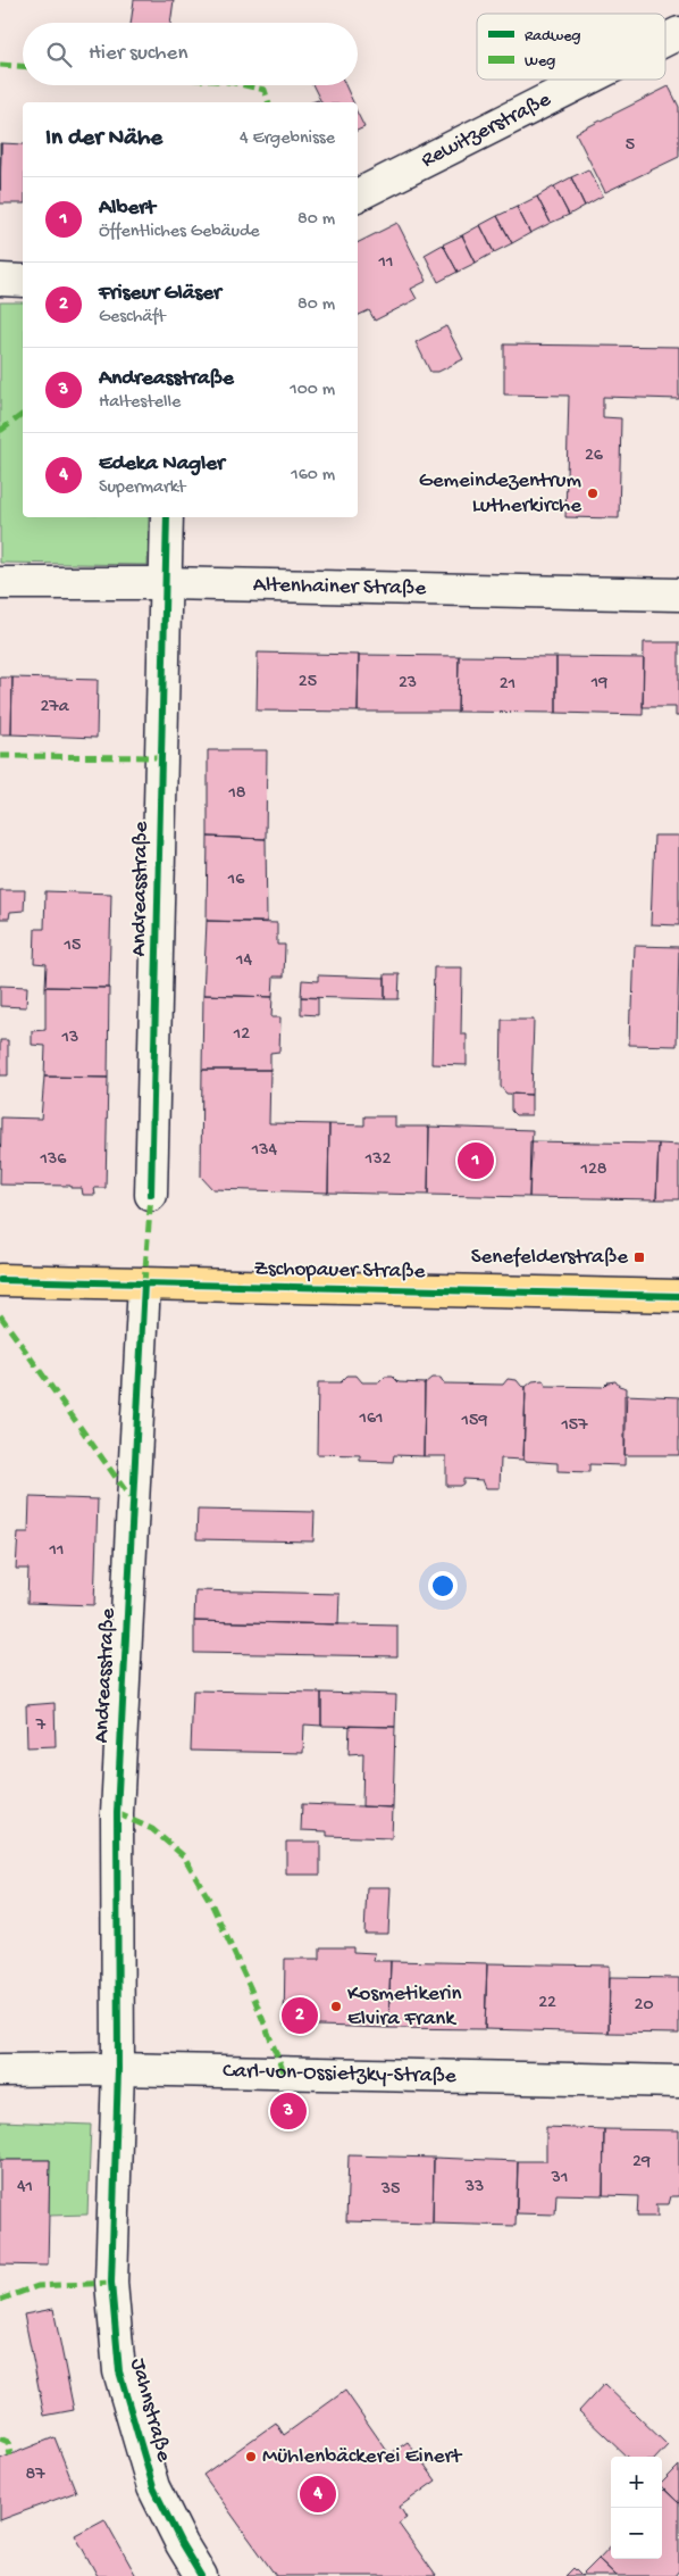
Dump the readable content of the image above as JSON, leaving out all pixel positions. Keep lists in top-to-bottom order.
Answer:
{
  "streets": {
    "main road": ["Zschopauer Straße"],
    "street": [
      "Rewitzerstraße",
      "Altenhainer Straße",
      "Andreasstraße",
      "Carl-von-Ossietzky-Straße",
      "Jahnstraße"
    ]
  },
  "crossings": [
    ["Altenhainer Straße", "Andreasstraße"],
    ["Andreasstraße", "Zschopauer Straße"],
    ["Andreasstraße", "Carl-von-Ossietzky-Straße"],
    ["Andreasstraße", "Jahnstraße"],
    ["Carl-von-Ossietzky-Straße", "Jahnstraße"]
  ],
  "places": {
    "other": ["Gemeindezentrum Lutherkirche", "Kosmetikerin Elvira Frank", "Mühlenbäckerei Einert"],
    "transit": ["Senefelderstraße"]
  },
  "house_numbers": [
    "5",
    "11",
    "26",
    "25",
    "23",
    "19",
    "21",
    "27a",
    "18",
    "16",
    "15",
    "14",
    "12",
    "13",
    "134",
    "136",
    "132",
    "128",
    "161",
    "159",
    "157",
    "11",
    "7",
    "22",
    "20",
    "29",
    "31",
    "41",
    "33",
    "35",
    "87"
  ],
  "legend": ["Radweg", "Weg"],
  "page": {
    "search": "Hier suchen",
    "heading": ["In der Nähe", "4 Ergebnisse"],
    "list": [
      {
        "mark": "1",
        "name": "Albert",
        "note": "Öffentliches Gebäude",
        "value": "80 m"
      },
      {
        "mark": "2",
        "name": "Friseur Gläser",
        "note": "Geschäft",
        "value": "80 m"
      },
      {
        "mark": "3",
        "name": "Andreasstraße",
        "note": "Haltestelle",
        "value": "100 m"
      },
      {
        "mark": "4",
        "name": "Edeka Nagler",
        "note": "Supermarkt",
        "value": "160 m"
      }
    ],
    "pins": [
      "1",
      "2",
      "3",
      "4"
    ],
    "map_buttons": ["+", "−"]
  }
}
